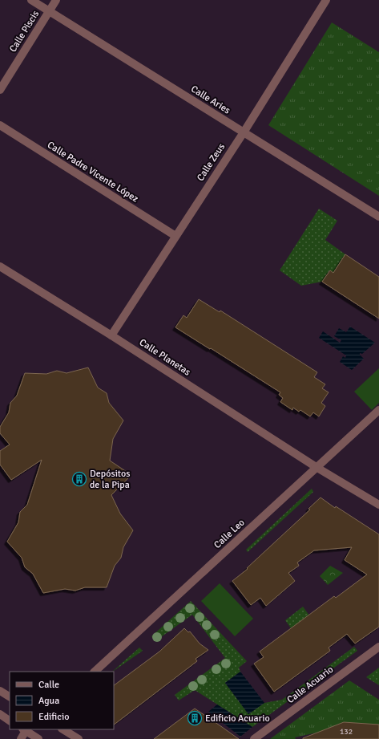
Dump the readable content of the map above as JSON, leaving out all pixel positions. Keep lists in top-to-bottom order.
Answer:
{
  "streets": {
    "street": [
      "Calle Piscis",
      "Calle Aries",
      "Calle Zeus",
      "Calle Padre Vicente López",
      "Calle Planetas",
      "Calle Leo",
      "Calle Acuario"
    ]
  },
  "crossings": [
    ["Calle Piscis", "Calle Aries"],
    ["Calle Aries", "Calle Zeus"],
    ["Calle Zeus", "Calle Padre Vicente López"],
    ["Calle Zeus", "Calle Planetas"],
    ["Calle Planetas", "Calle Leo"]
  ],
  "places": {
    "building": ["Depósitos de la Pipa", "Edificio Acuario"]
  },
  "house_numbers": ["132"],
  "legend": ["Calle", "Agua", "Edificio"]
}
